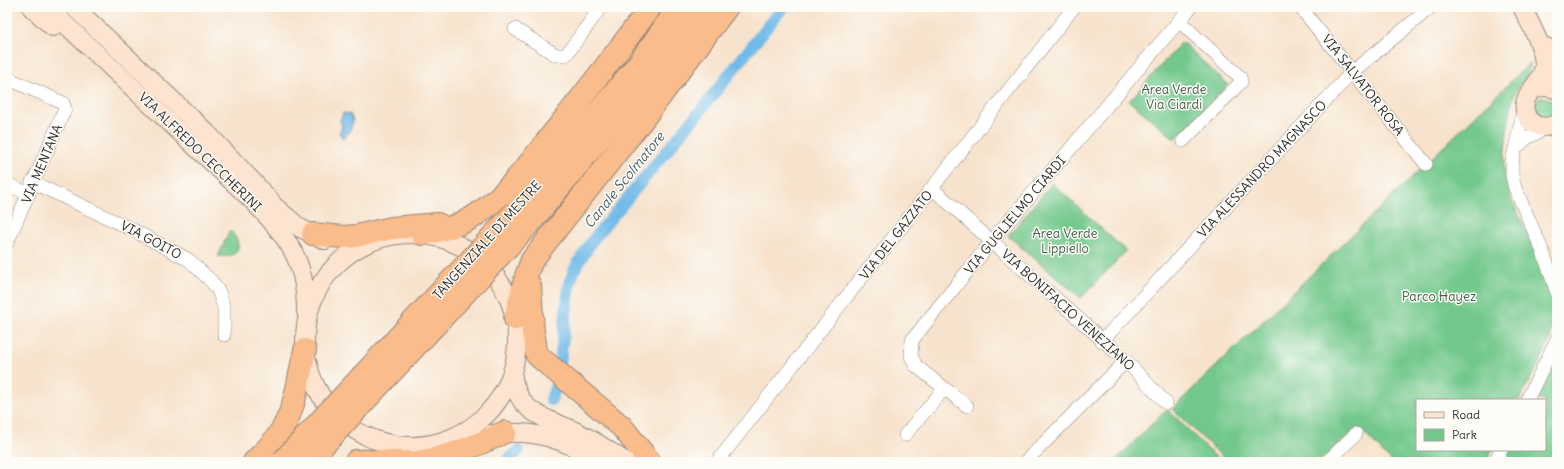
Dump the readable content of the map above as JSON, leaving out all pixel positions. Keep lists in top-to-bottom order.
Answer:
{
  "streets": {
    "highway": ["TANGENZIALE DI MESTRE"],
    "main road": ["VIA ALFREDO CECCHERINI"],
    "street": [
      "VIA SALVATOR ROSA",
      "VIA MENTANA",
      "VIA ALESSANDRO MAGNASCO",
      "VIA GUGLIELMO CIARDI",
      "VIA DEL GAZZATO",
      "VIA GOITO",
      "VIA BONIFACIO VENEZIANO"
    ]
  },
  "crossings": [
    ["VIA SALVATOR ROSA", "VIA ALESSANDRO MAGNASCO"],
    ["VIA MENTANA", "VIA GOITO"],
    ["VIA ALESSANDRO MAGNASCO", "VIA BONIFACIO VENEZIANO"],
    ["VIA GUGLIELMO CIARDI", "VIA BONIFACIO VENEZIANO"],
    ["VIA DEL GAZZATO", "VIA BONIFACIO VENEZIANO"]
  ],
  "water": ["Canale Scolmatore"],
  "parks": ["Area Verde Via Ciardi", "Area Verde Lippiello", "Parco Hayez"],
  "legend": ["Road", "Park"]
}
